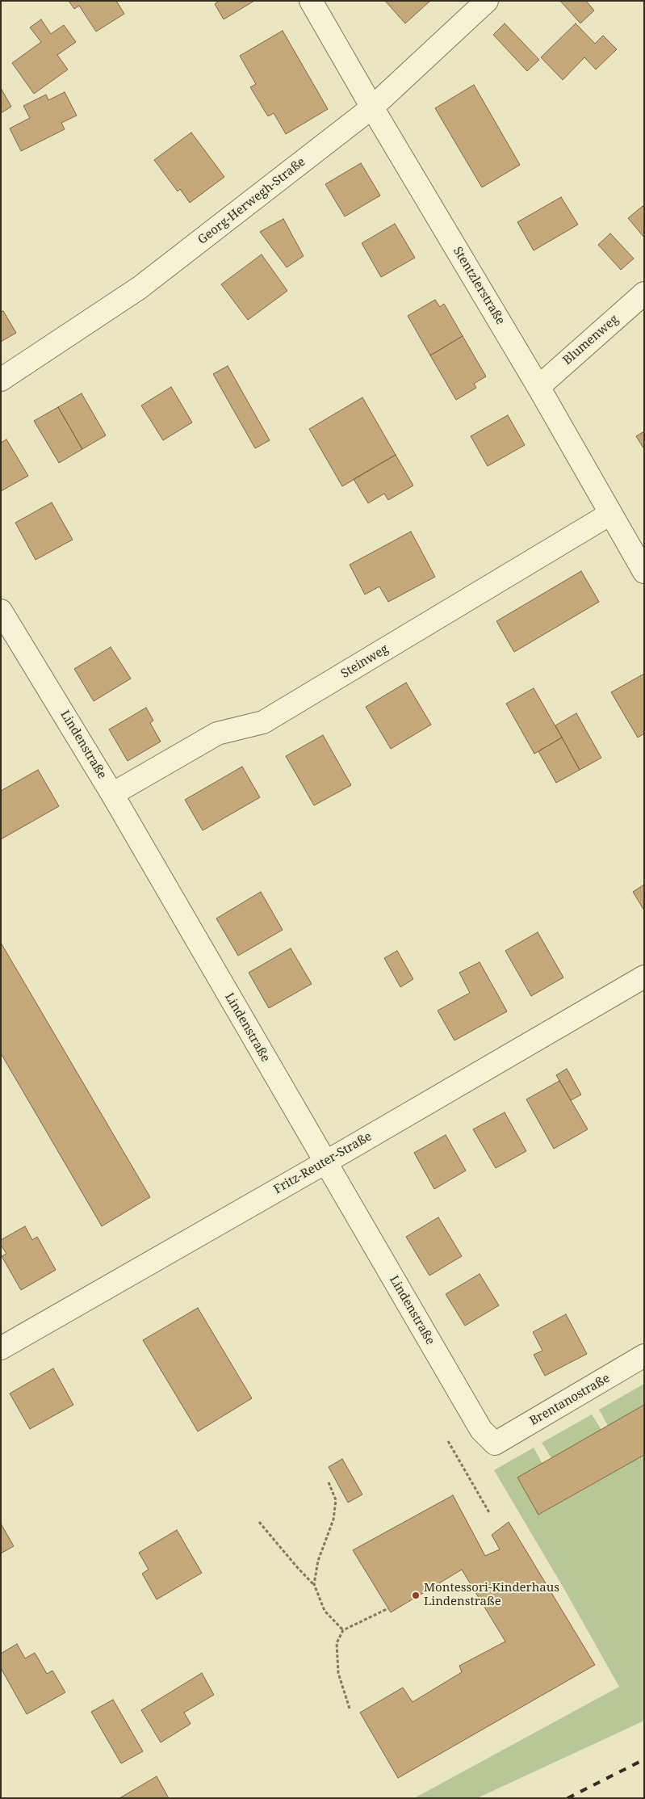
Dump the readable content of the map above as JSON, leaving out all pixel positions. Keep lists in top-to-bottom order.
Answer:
{
  "streets": {
    "street": [
      "Georg-Herwegh-Straße",
      "Stentzlerstraße",
      "Blumenweg",
      "Steinweg",
      "Lindenstraße",
      "Fritz-Reuter-Straße",
      "Brentanostraße"
    ]
  },
  "crossings": [
    ["Georg-Herwegh-Straße", "Stentzlerstraße"],
    ["Stentzlerstraße", "Blumenweg"],
    ["Stentzlerstraße", "Steinweg"],
    ["Steinweg", "Lindenstraße"],
    ["Lindenstraße", "Fritz-Reuter-Straße"],
    ["Lindenstraße", "Brentanostraße"]
  ],
  "places": ["Montessori-Kinderhaus Lindenstraße"]
}
